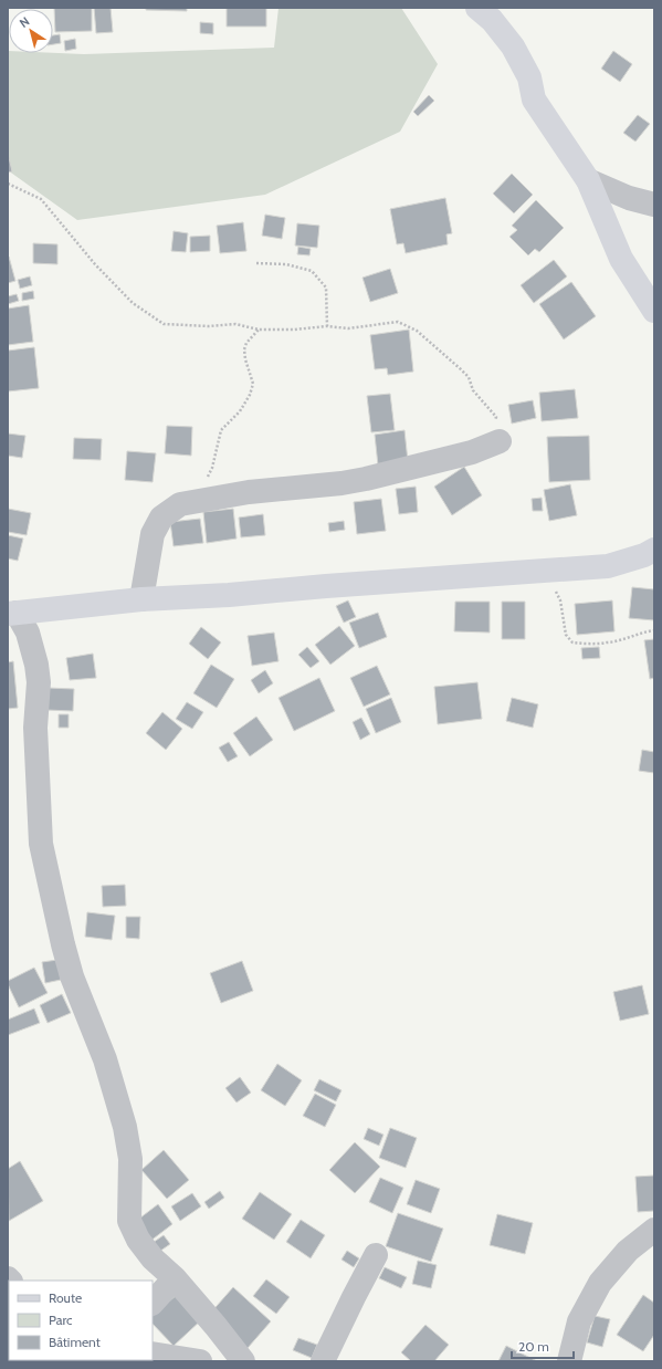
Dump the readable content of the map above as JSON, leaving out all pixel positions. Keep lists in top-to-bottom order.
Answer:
{
  "legend": ["Route", "Parc", "Bâtiment"],
  "scale_bar": "20 m",
  "north": "top left"
}
